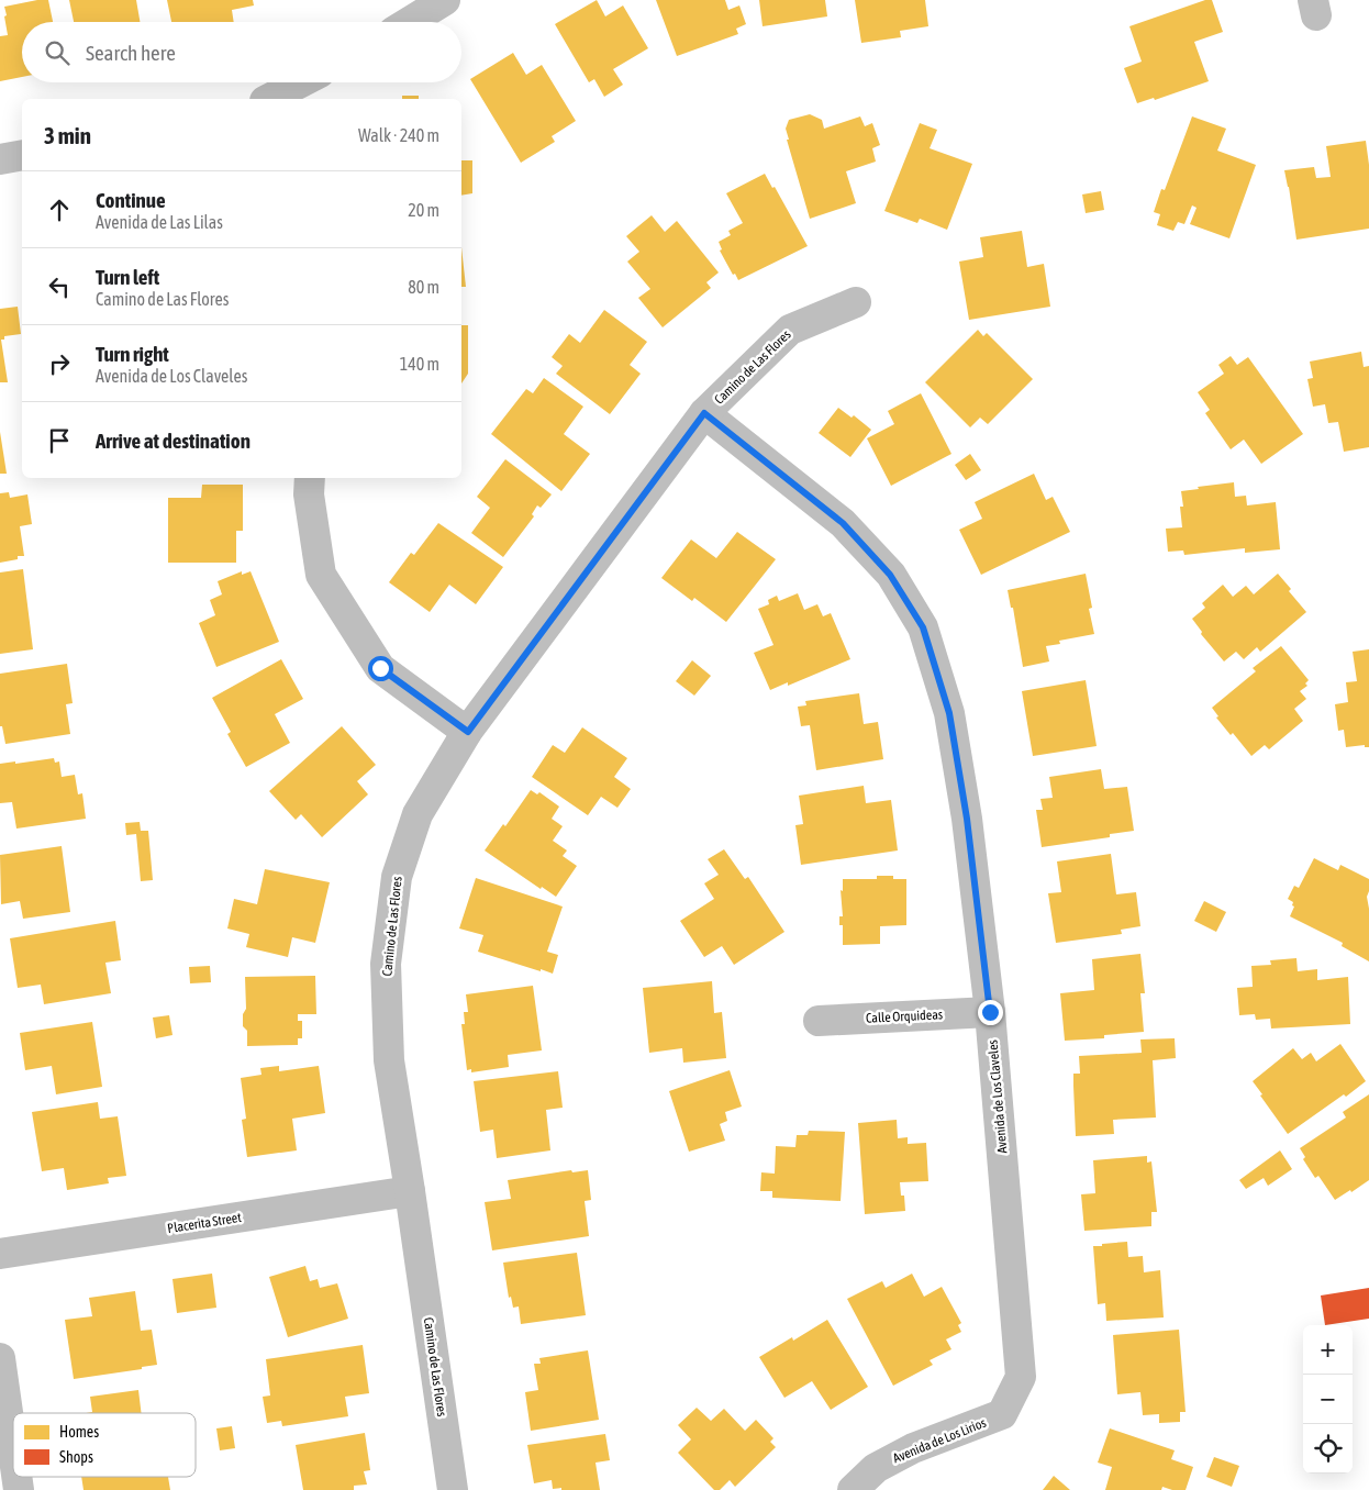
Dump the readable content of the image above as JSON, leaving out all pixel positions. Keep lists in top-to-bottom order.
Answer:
{
  "streets": {
    "street": [
      "Camino de Las Flores",
      "Calle Orquideas",
      "Avenida de Los Claveles",
      "Placerita Street",
      "Avenida de Los Lirios"
    ]
  },
  "crossings": [
    ["Camino de Las Flores", "Avenida de Los Claveles"],
    ["Camino de Las Flores", "Placerita Street"],
    ["Calle Orquideas", "Avenida de Los Claveles"],
    ["Avenida de Los Claveles", "Avenida de Los Lirios"]
  ],
  "legend": ["Homes", "Shops"],
  "page": {
    "search": "Search here",
    "heading": ["3 min", "Walk · 240 m"],
    "list": [
      ["Continue", "Avenida de Las Lilas", "20 m"],
      ["Turn left", "Camino de Las Flores", "80 m"],
      ["Turn right", "Avenida de Los Claveles", "140 m"],
      "Arrive at destination"
    ],
    "map_buttons": ["+", "−"]
  }
}
